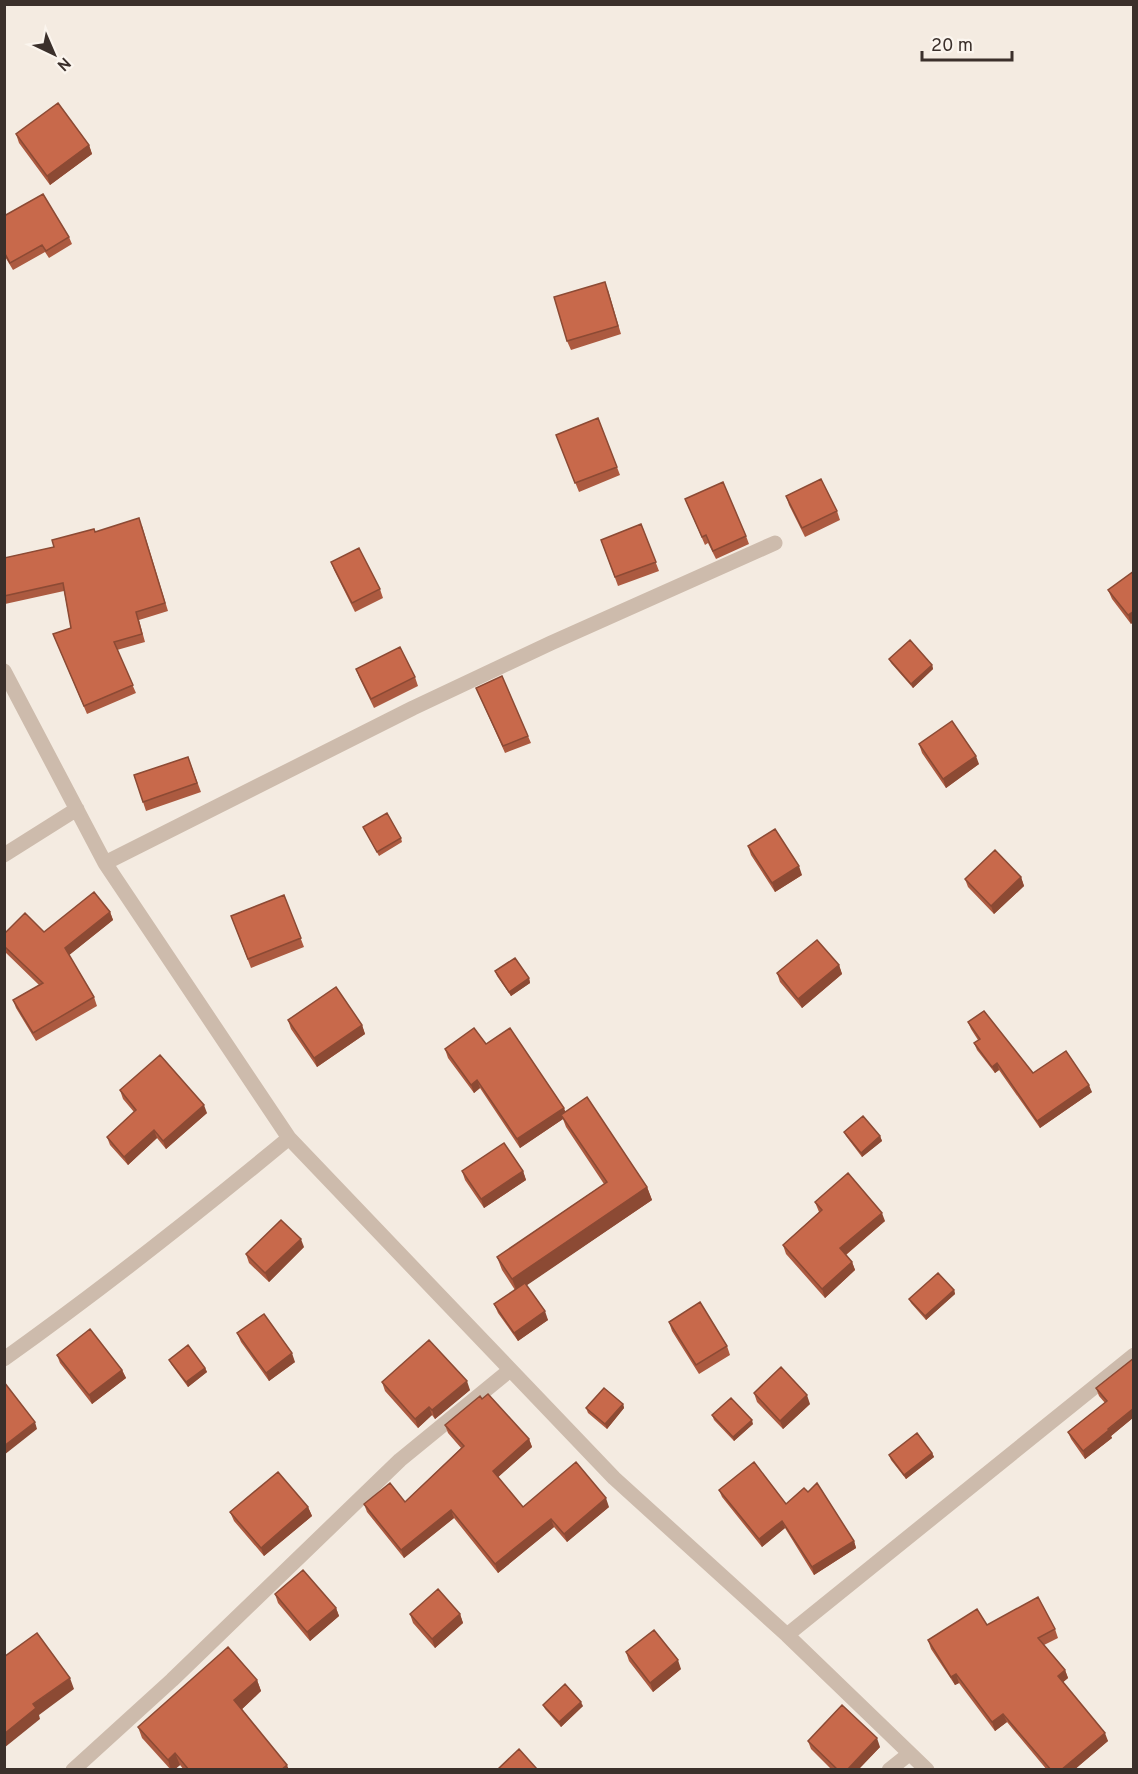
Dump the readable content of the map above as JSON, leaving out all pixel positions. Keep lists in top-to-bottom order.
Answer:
{
  "scale_bar": "20 m",
  "north": "bottom right"
}
